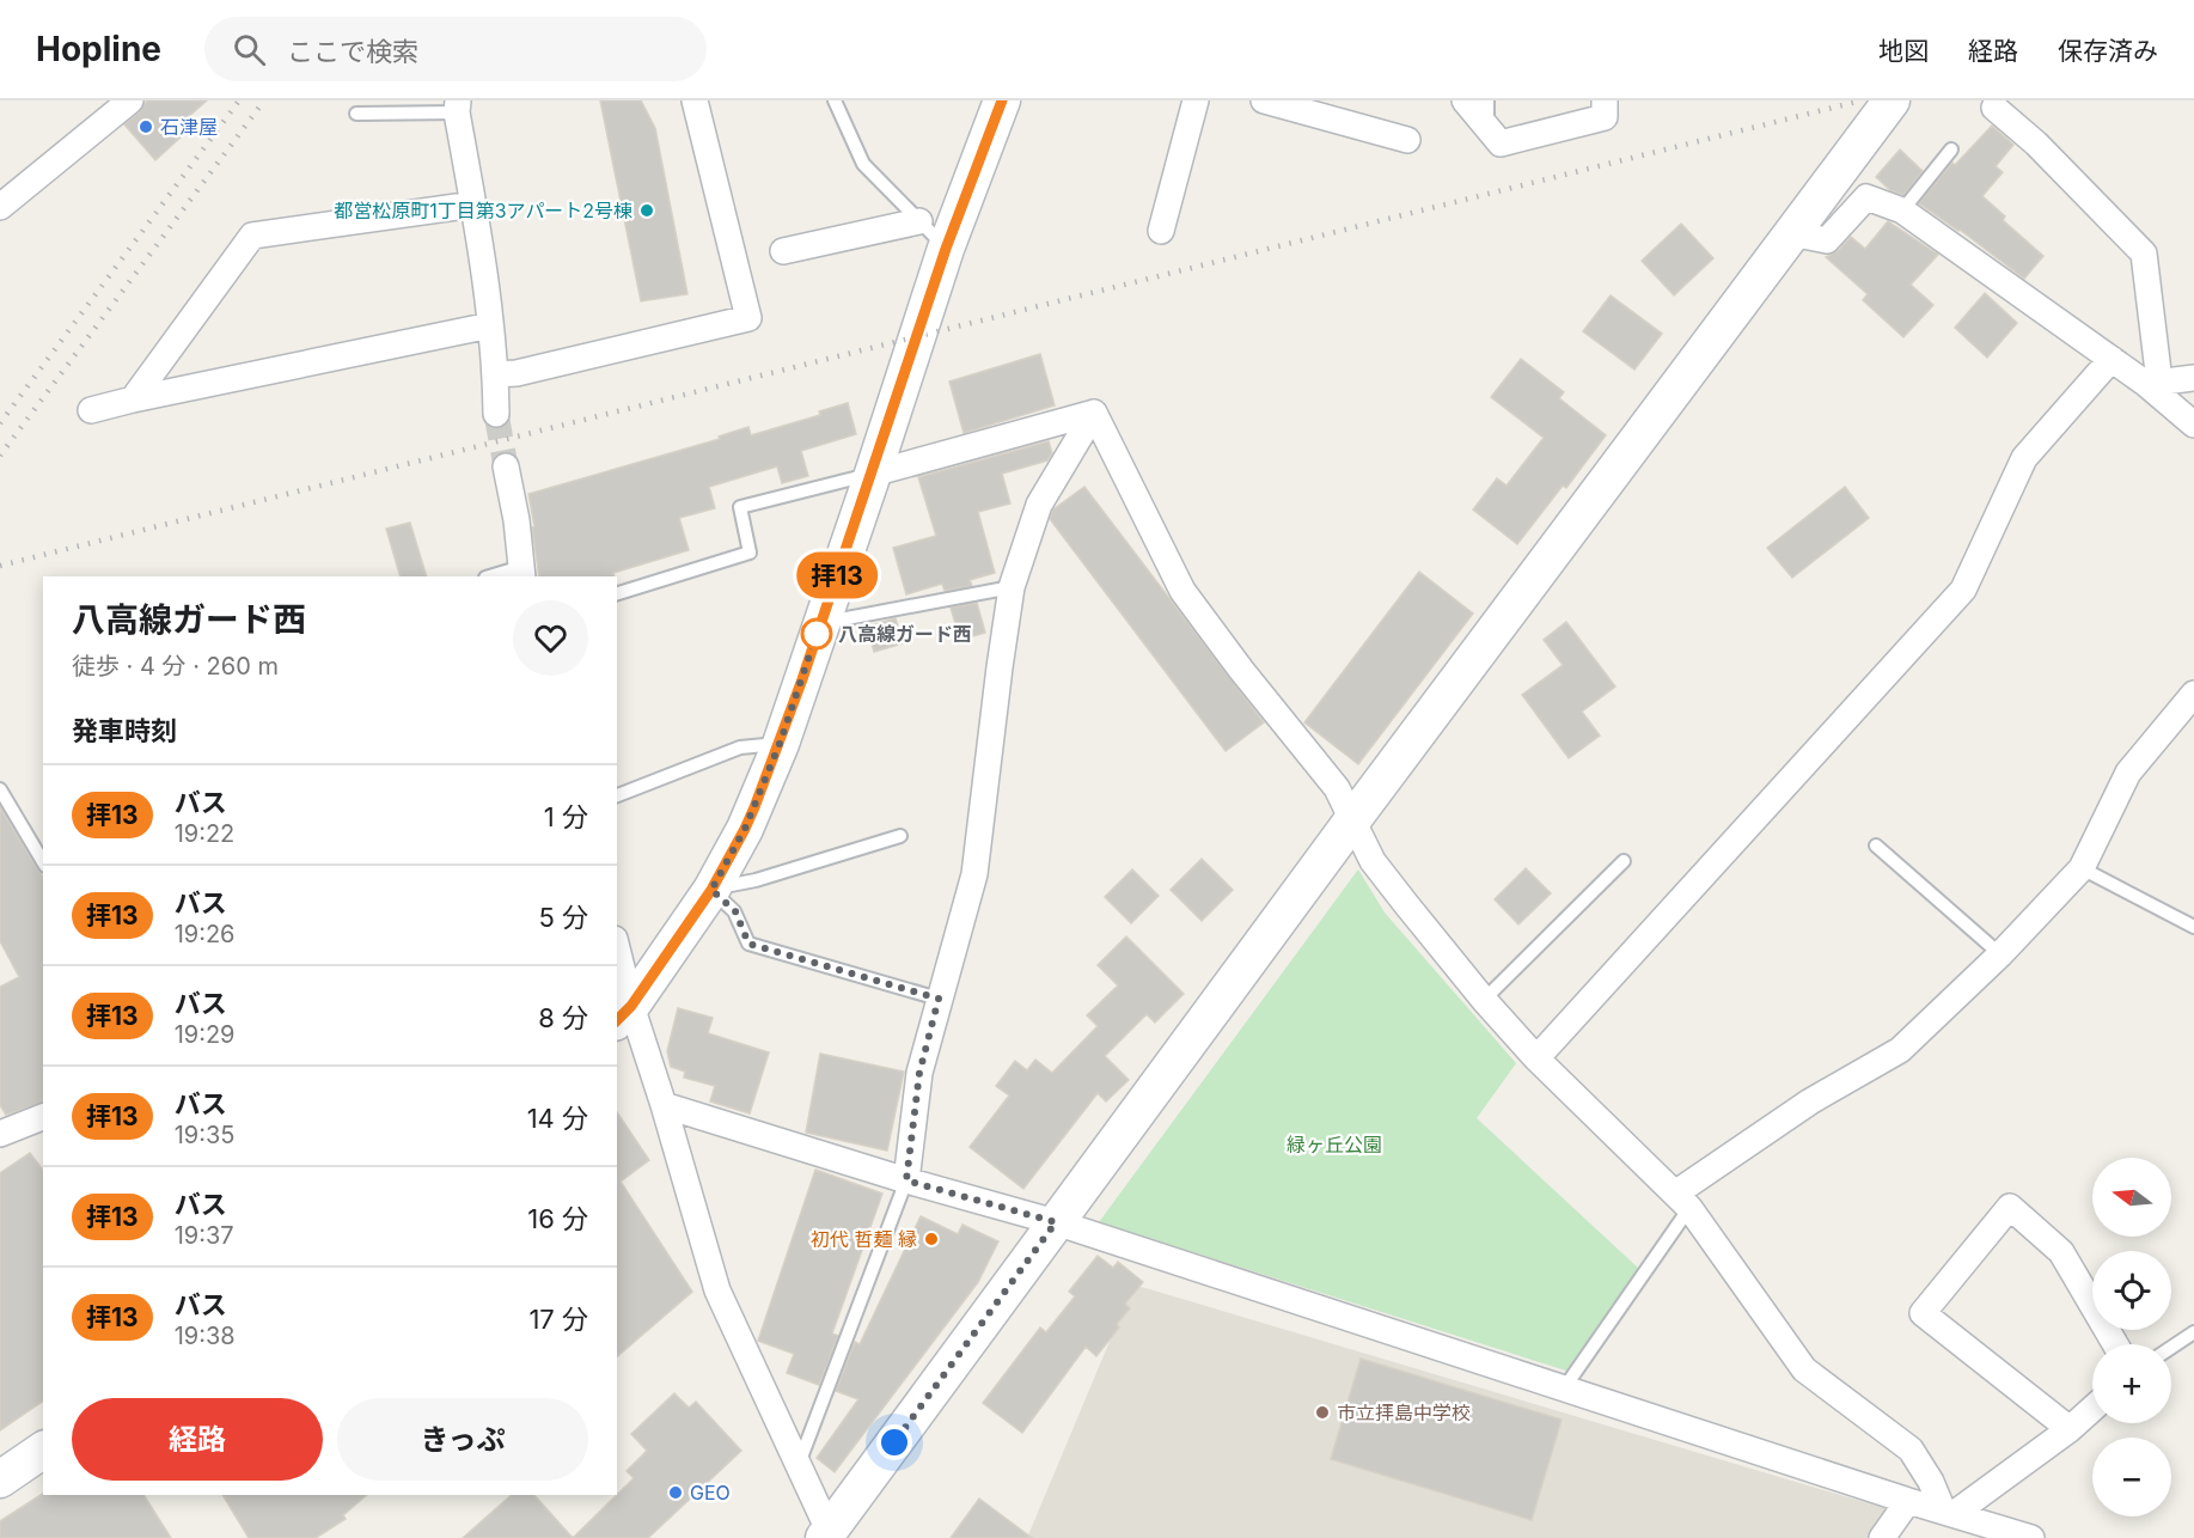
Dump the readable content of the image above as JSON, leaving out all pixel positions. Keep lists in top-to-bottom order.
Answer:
{
  "parks": ["緑ヶ丘公園"],
  "places": [
    "石津屋",
    "都営松原町1丁目第3アパート2号棟",
    "八高線ガード西",
    "初代 哲麺 縁",
    "市立拝島中学校",
    "GEO"
  ],
  "lines": ["bus line 拝13"],
  "north": "left",
  "page": {
    "header": "Hopline",
    "search": "ここで検索",
    "nav": ["地図", "経路", "保存済み"],
    "on_map": "拝13",
    "heading": [
      ["八高線ガード西", "徒歩 · 4 分 · 260 m"],
      "発車時刻"
    ],
    "list": [
      {
        "mark": "拝13",
        "name": "バス",
        "note": "19:22",
        "value": "1 分"
      },
      {
        "mark": "拝13",
        "name": "バス",
        "note": "19:26",
        "value": "5 分"
      },
      {
        "mark": "拝13",
        "name": "バス",
        "note": "19:29",
        "value": "8 分"
      },
      {
        "mark": "拝13",
        "name": "バス",
        "note": "19:35",
        "value": "14 分"
      },
      {
        "mark": "拝13",
        "name": "バス",
        "note": "19:37",
        "value": "16 分"
      },
      {
        "mark": "拝13",
        "name": "バス",
        "note": "19:38",
        "value": "17 分"
      }
    ],
    "map_buttons": ["+", "−"],
    "buttons": ["経路", "きっぷ"]
  }
}
